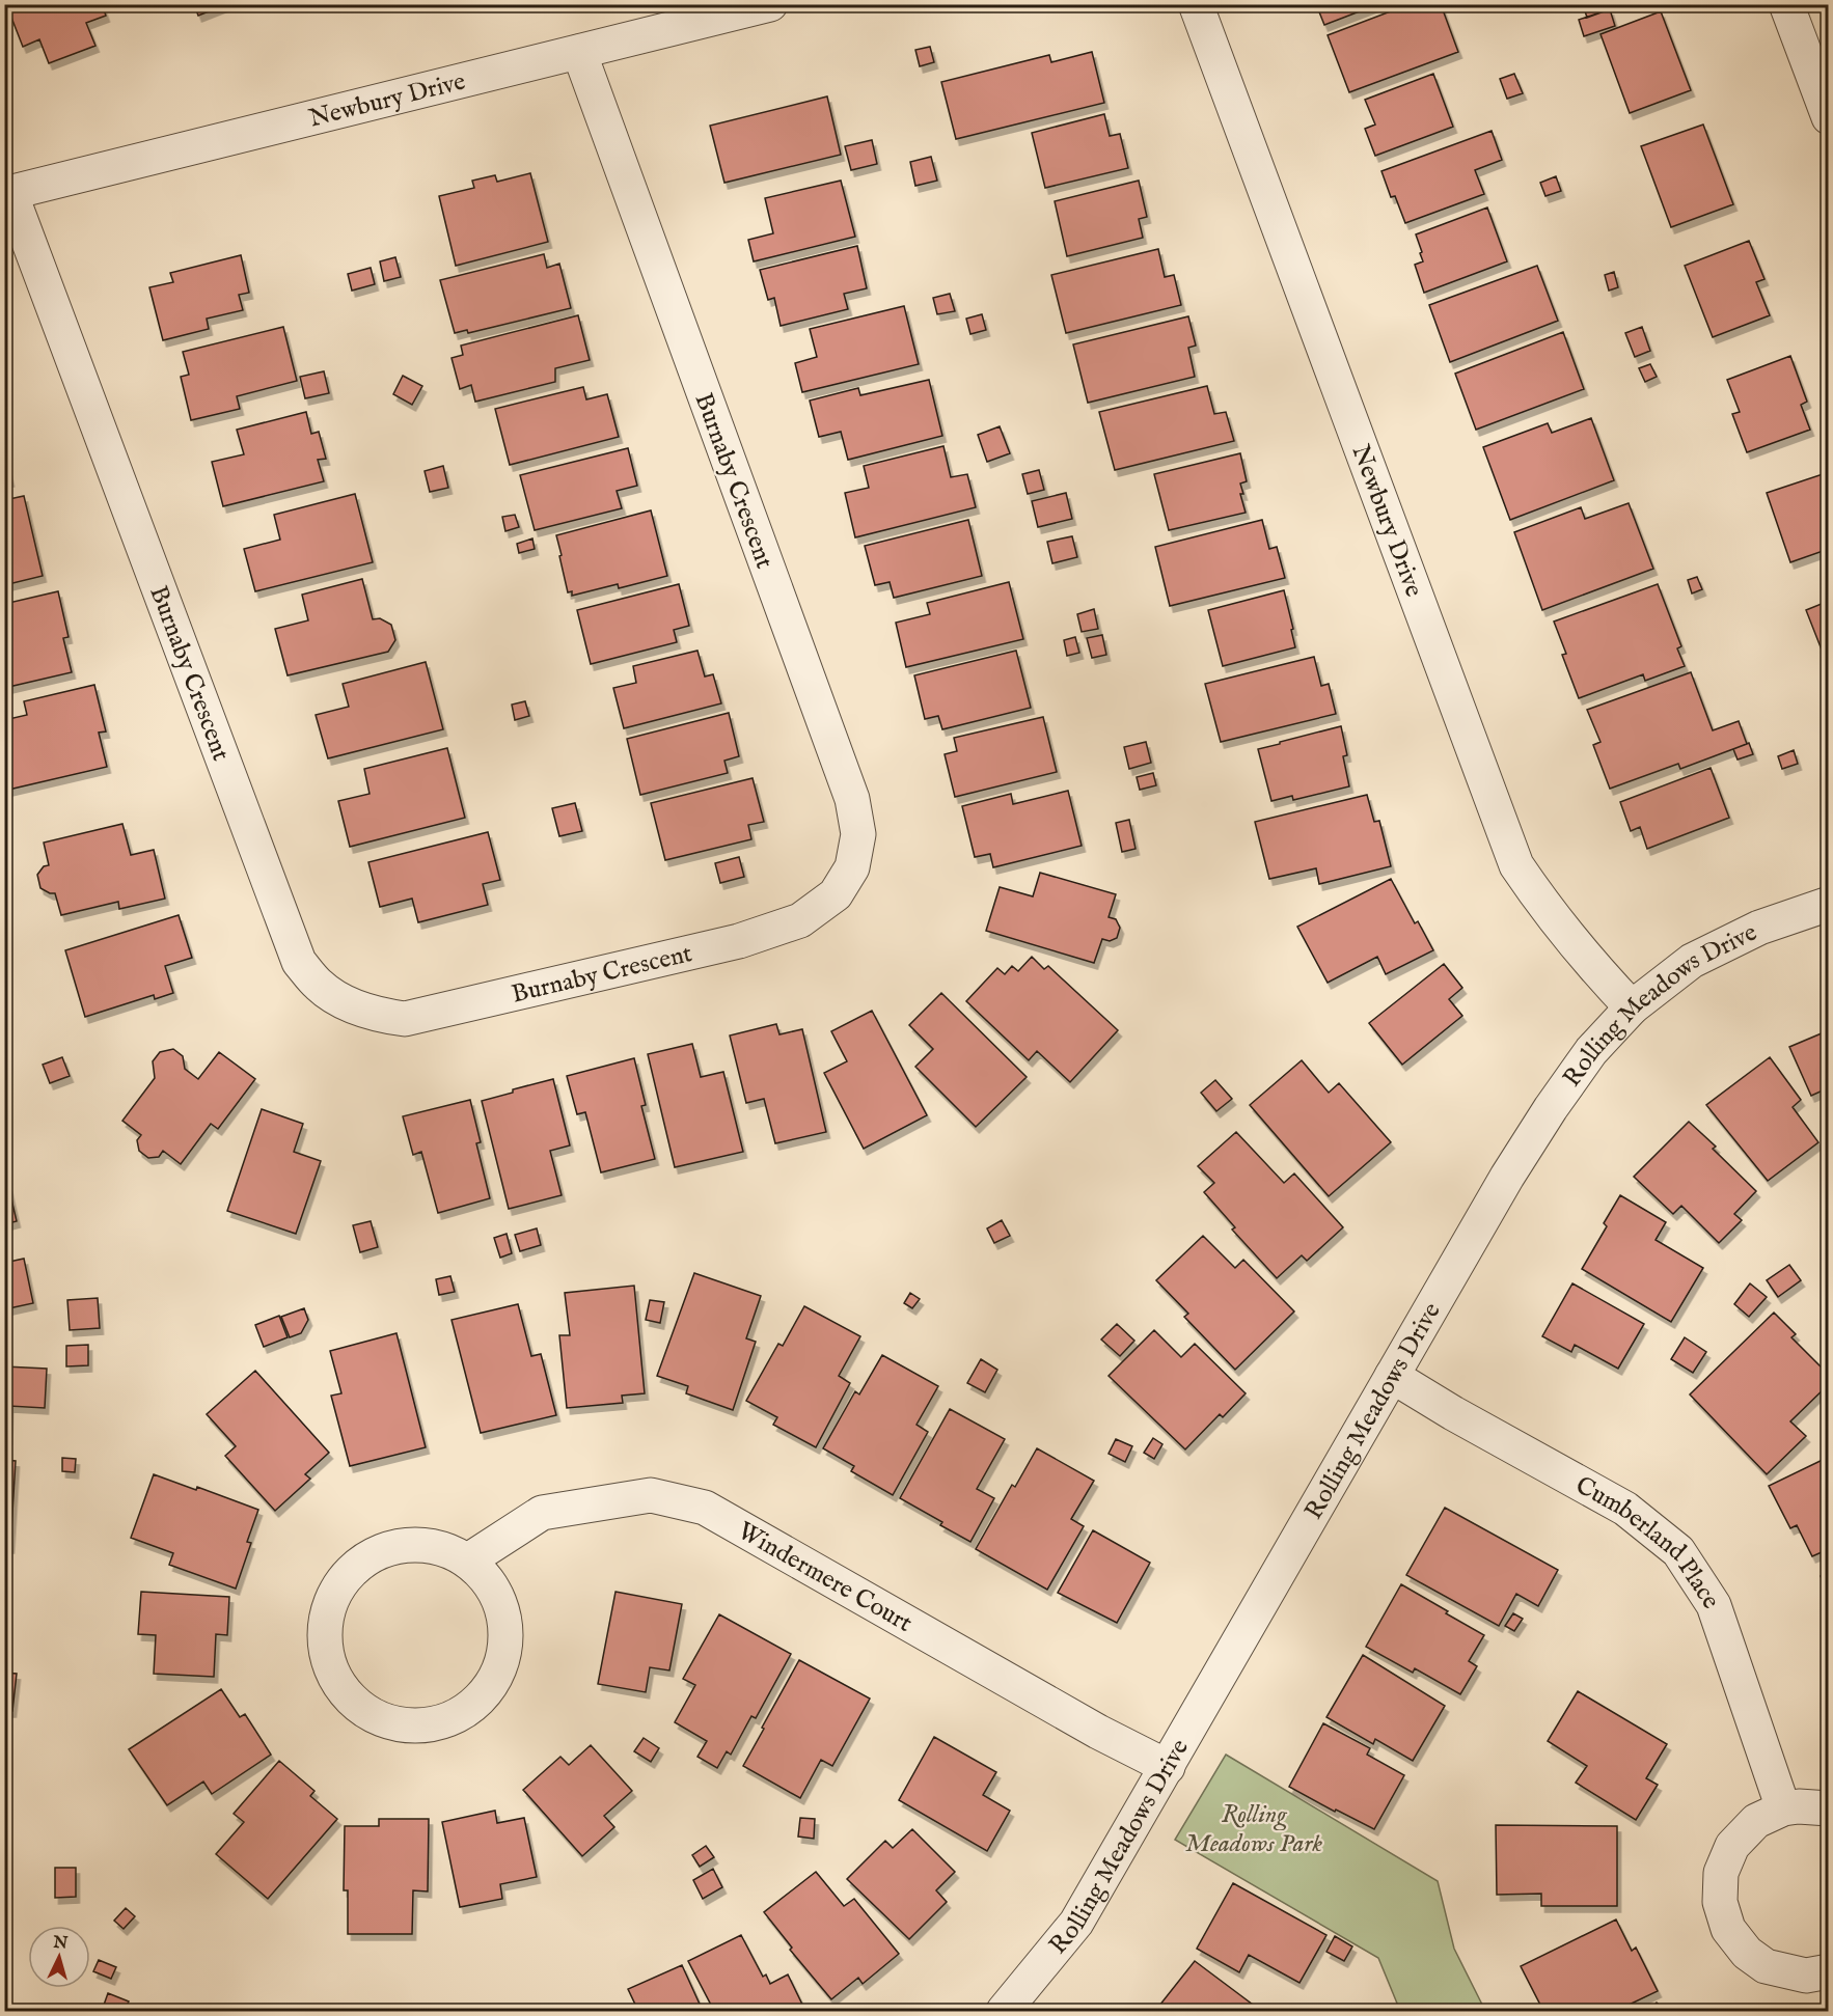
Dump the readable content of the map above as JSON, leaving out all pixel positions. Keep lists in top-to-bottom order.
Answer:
{
  "streets": {
    "street": [
      "Newbury Drive",
      "Burnaby Crescent",
      "Rolling Meadows Drive",
      "Cumberland Place",
      "Windermere Court"
    ]
  },
  "crossings": [
    ["Newbury Drive", "Burnaby Crescent"],
    ["Newbury Drive", "Rolling Meadows Drive"],
    ["Rolling Meadows Drive", "Cumberland Place"],
    ["Rolling Meadows Drive", "Windermere Court"]
  ],
  "parks": ["Rolling Meadows Park"],
  "north": "top"
}
